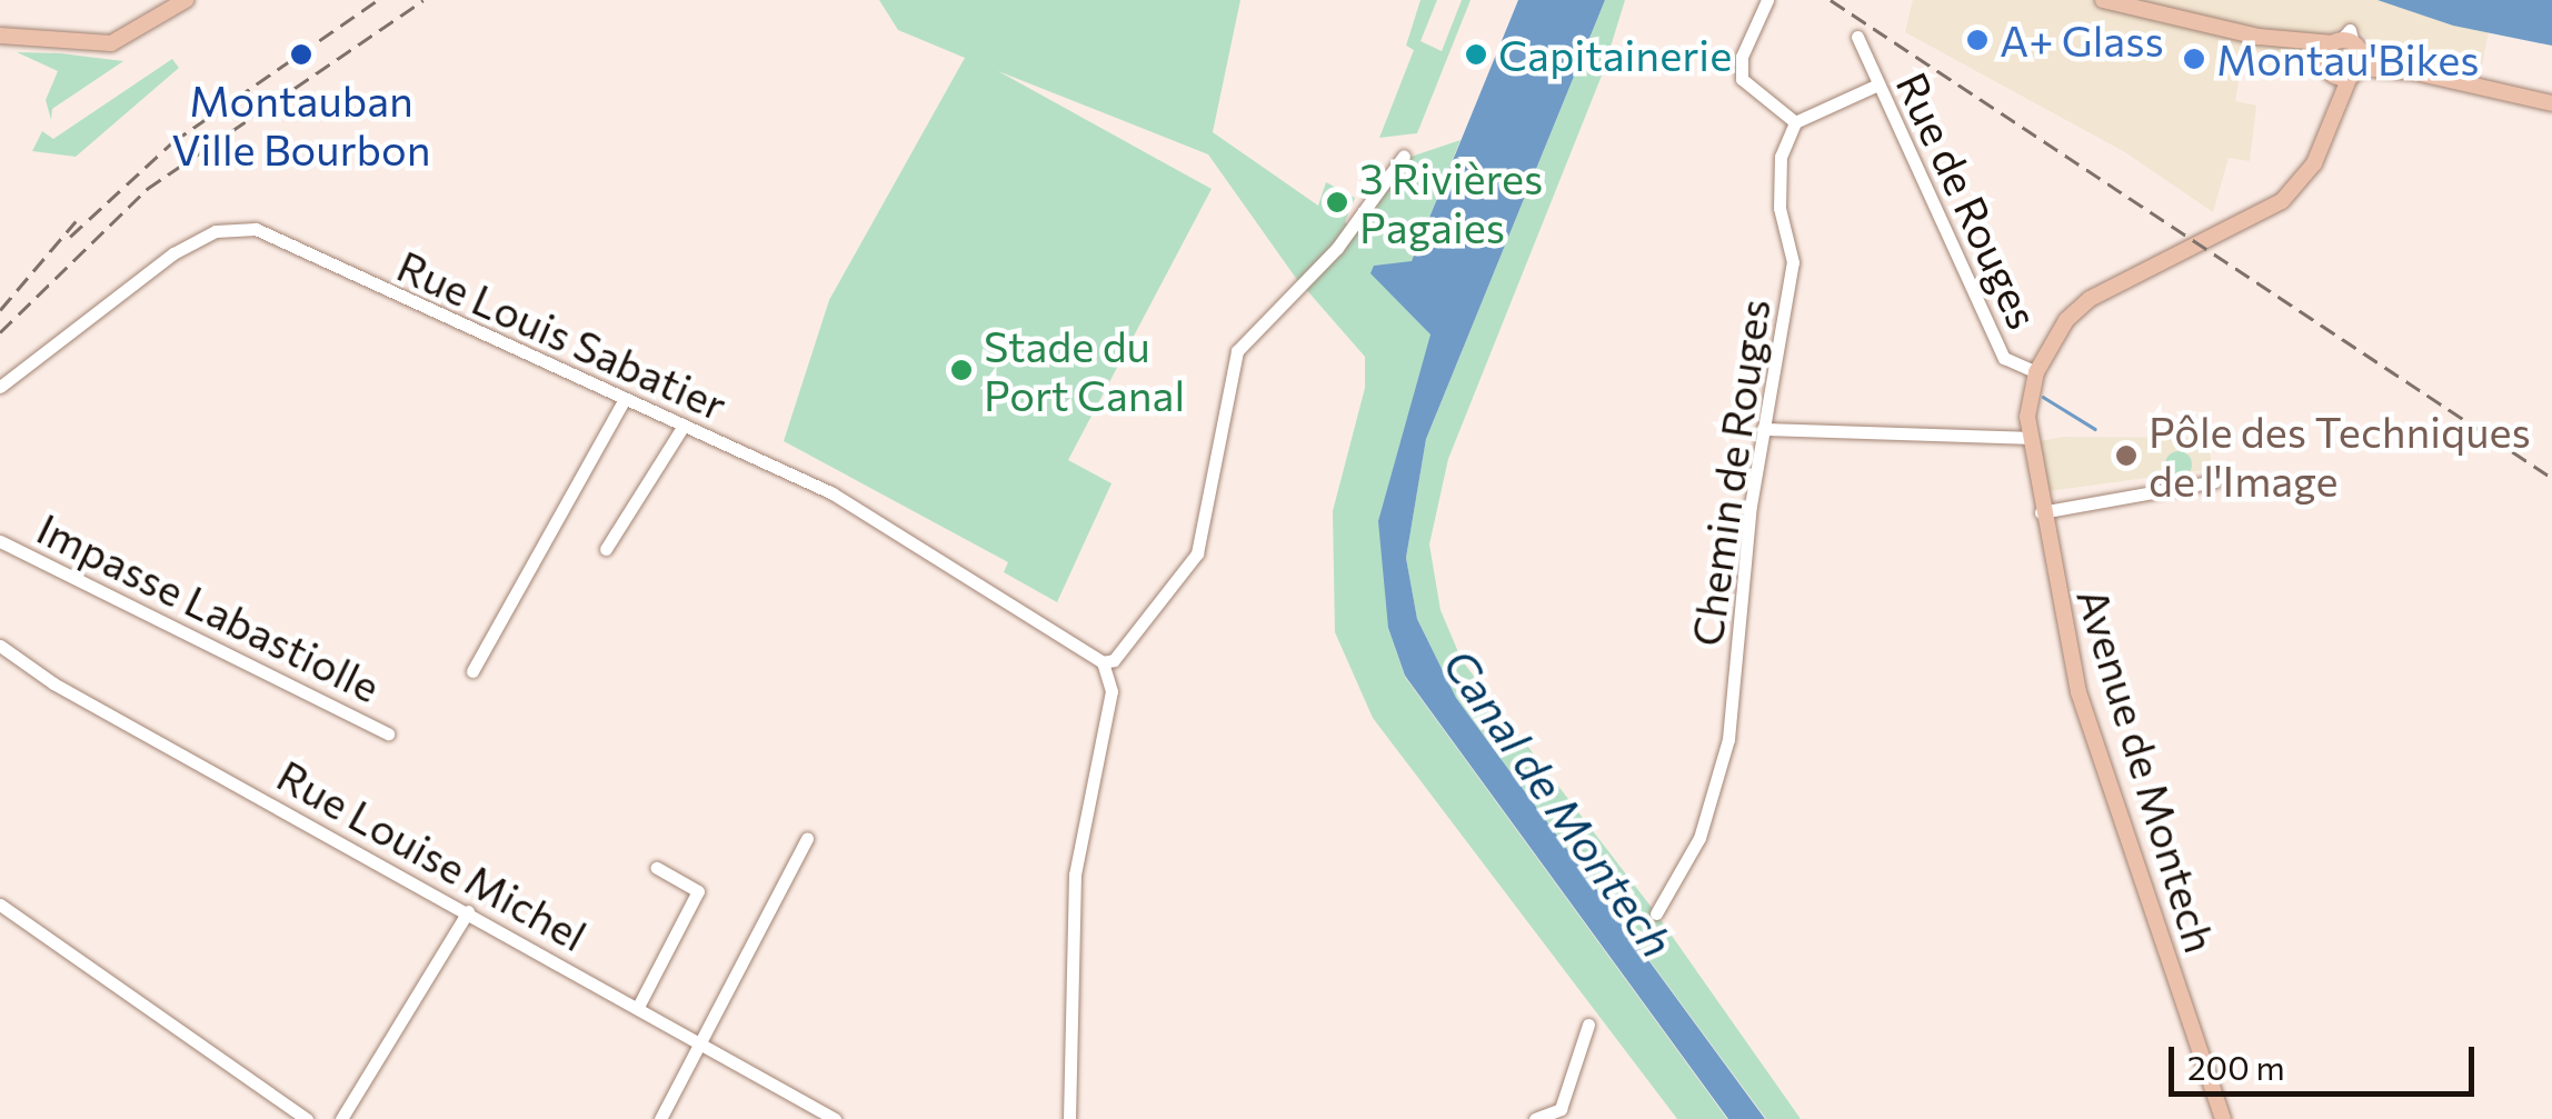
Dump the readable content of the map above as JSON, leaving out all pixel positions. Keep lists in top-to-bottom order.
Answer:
{
  "streets": {
    "main road": ["Avenue de Montech"],
    "street": [
      "Rue de Rouges",
      "Rue Louis Sabatier",
      "Chemin de Rouges",
      "Impasse Labastiolle",
      "Rue Louise Michel"
    ]
  },
  "crossings": [
    ["Rue de Rouges", "Avenue de Montech"]
  ],
  "water": ["Canal de Montech"],
  "places": [
    "A+ Glass",
    "Montauban Ville Bourbon",
    "Capitainerie",
    "Montau'Bikes",
    "3 Rivières Pagaies",
    "Stade du Port Canal",
    "Pôle des Techniques de l'Image"
  ],
  "scale_bar": "200 m"
}
